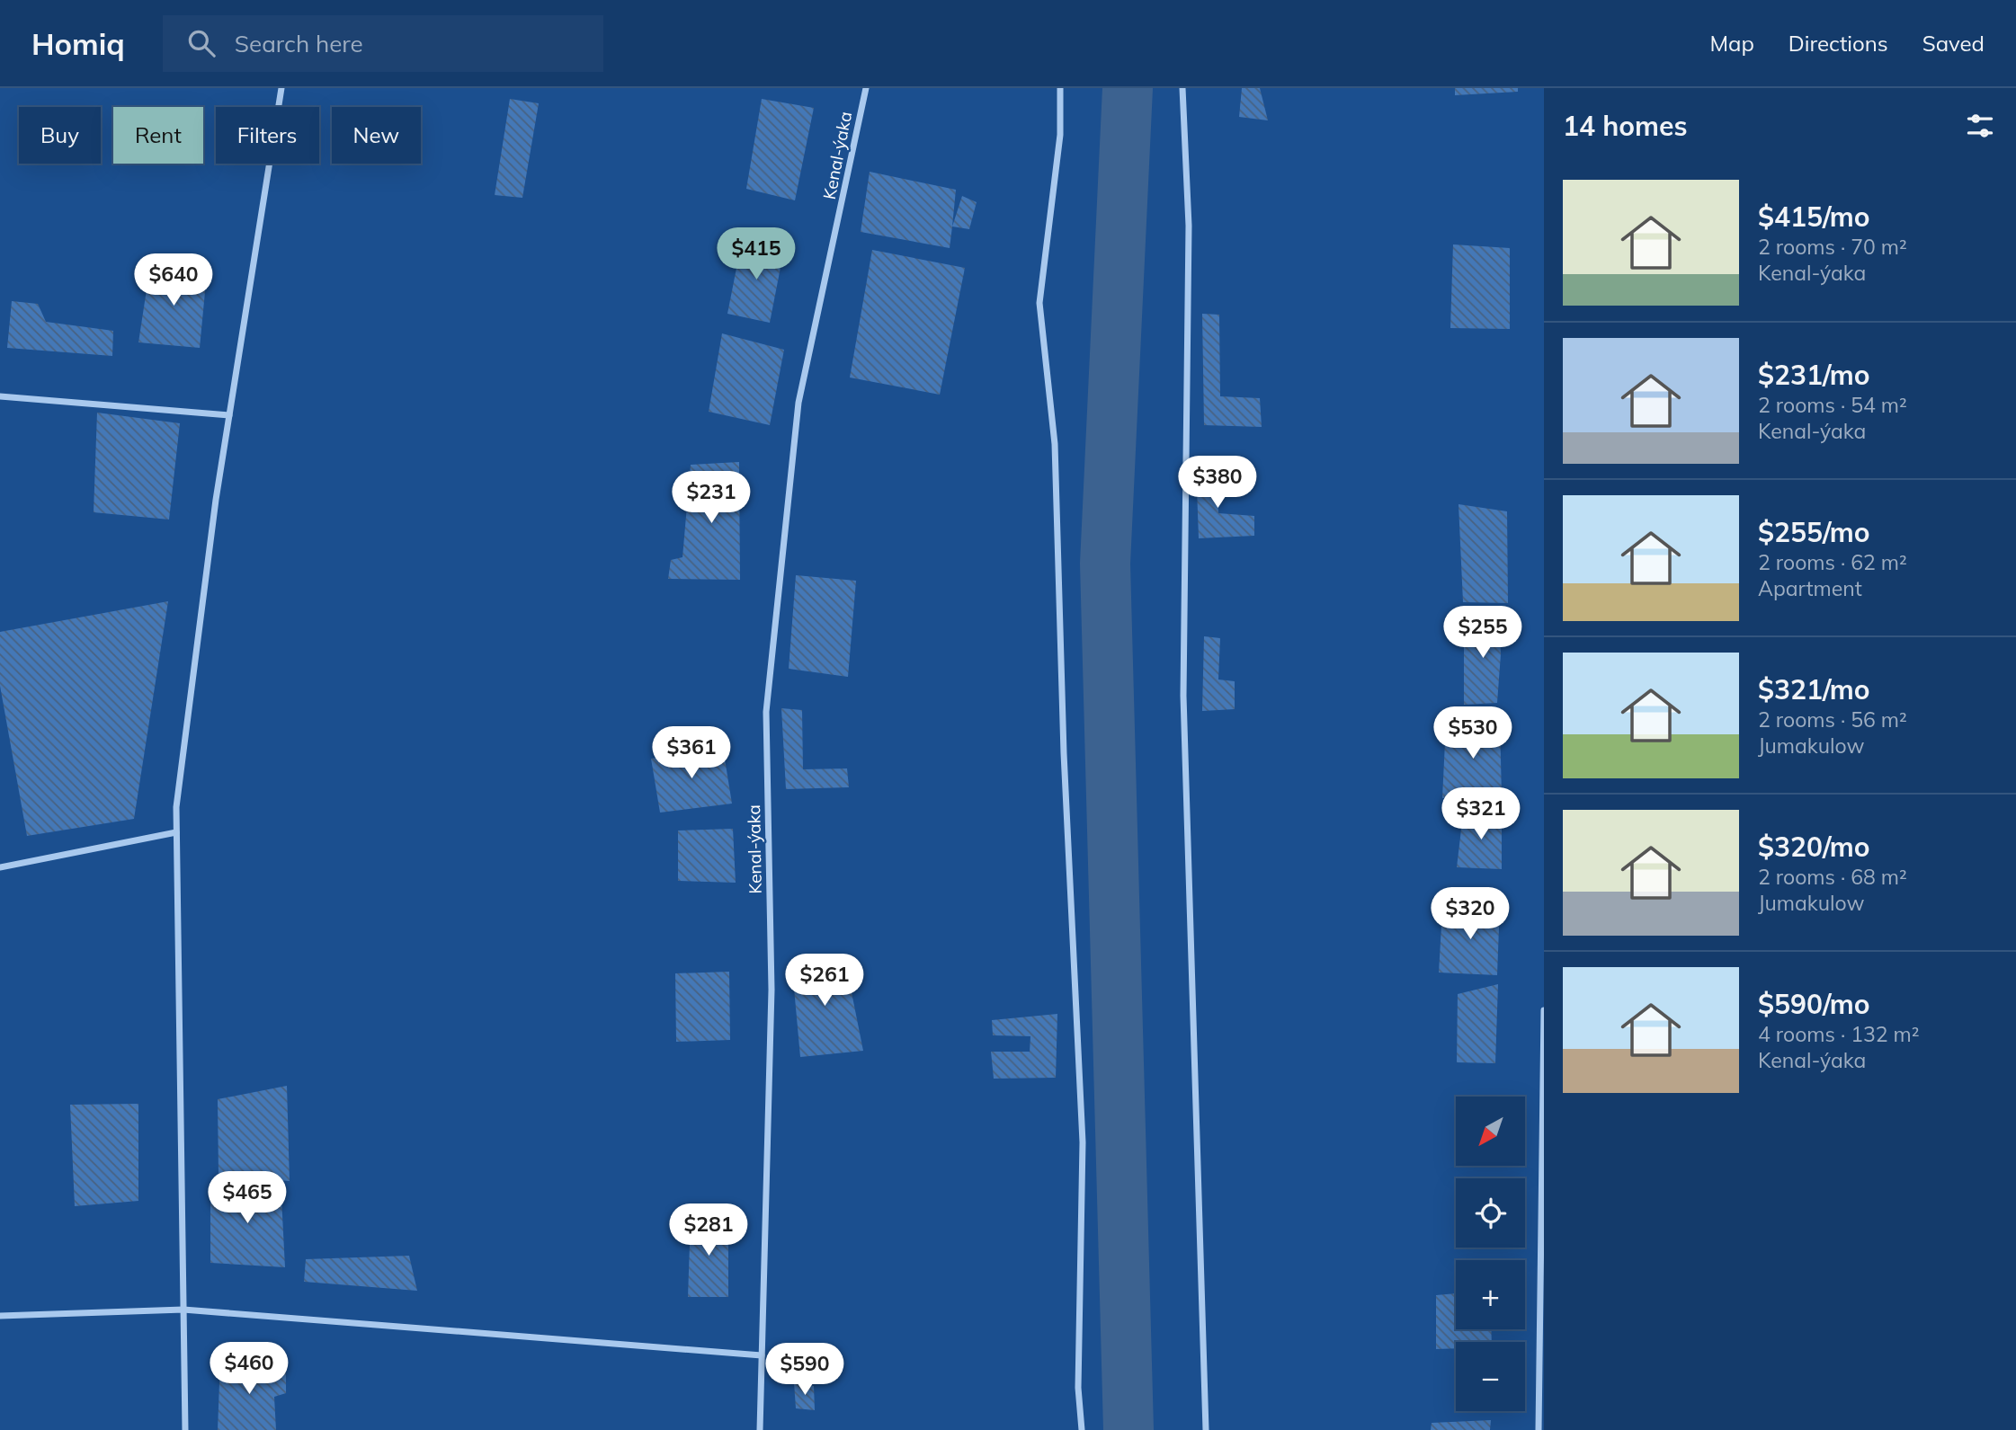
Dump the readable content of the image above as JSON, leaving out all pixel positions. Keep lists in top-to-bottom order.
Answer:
{
  "streets": {
    "street": ["Kenal-ýaka"]
  },
  "north": "bottom left",
  "page": {
    "header": "Homiq",
    "search": "Search here",
    "nav": ["Map", "Directions", "Saved"],
    "heading": "14 homes",
    "chip": [
      "Buy",
      "Rent",
      "Filters",
      "New"
    ],
    "list": [
      {
        "name": "$415/mo",
        "note": "2 rooms · 70 m² · Kenal-ýaka"
      },
      {
        "name": "$231/mo",
        "note": "2 rooms · 54 m² · Kenal-ýaka"
      },
      {
        "name": "$255/mo",
        "note": "2 rooms · 62 m² · Apartment"
      },
      {
        "name": "$321/mo",
        "note": "2 rooms · 56 m² · Jumakulow"
      },
      {
        "name": "$320/mo",
        "note": "2 rooms · 68 m² · Jumakulow"
      },
      {
        "name": "$590/mo",
        "note": "4 rooms · 132 m² · Kenal-ýaka"
      }
    ],
    "price": [
      "$415",
      "$640",
      "$380",
      "$231",
      "$255",
      "$530",
      "$361",
      "$321",
      "$320",
      "$261",
      "$465",
      "$281",
      "$460",
      "$590"
    ],
    "map_buttons": ["+", "−"]
  }
}
